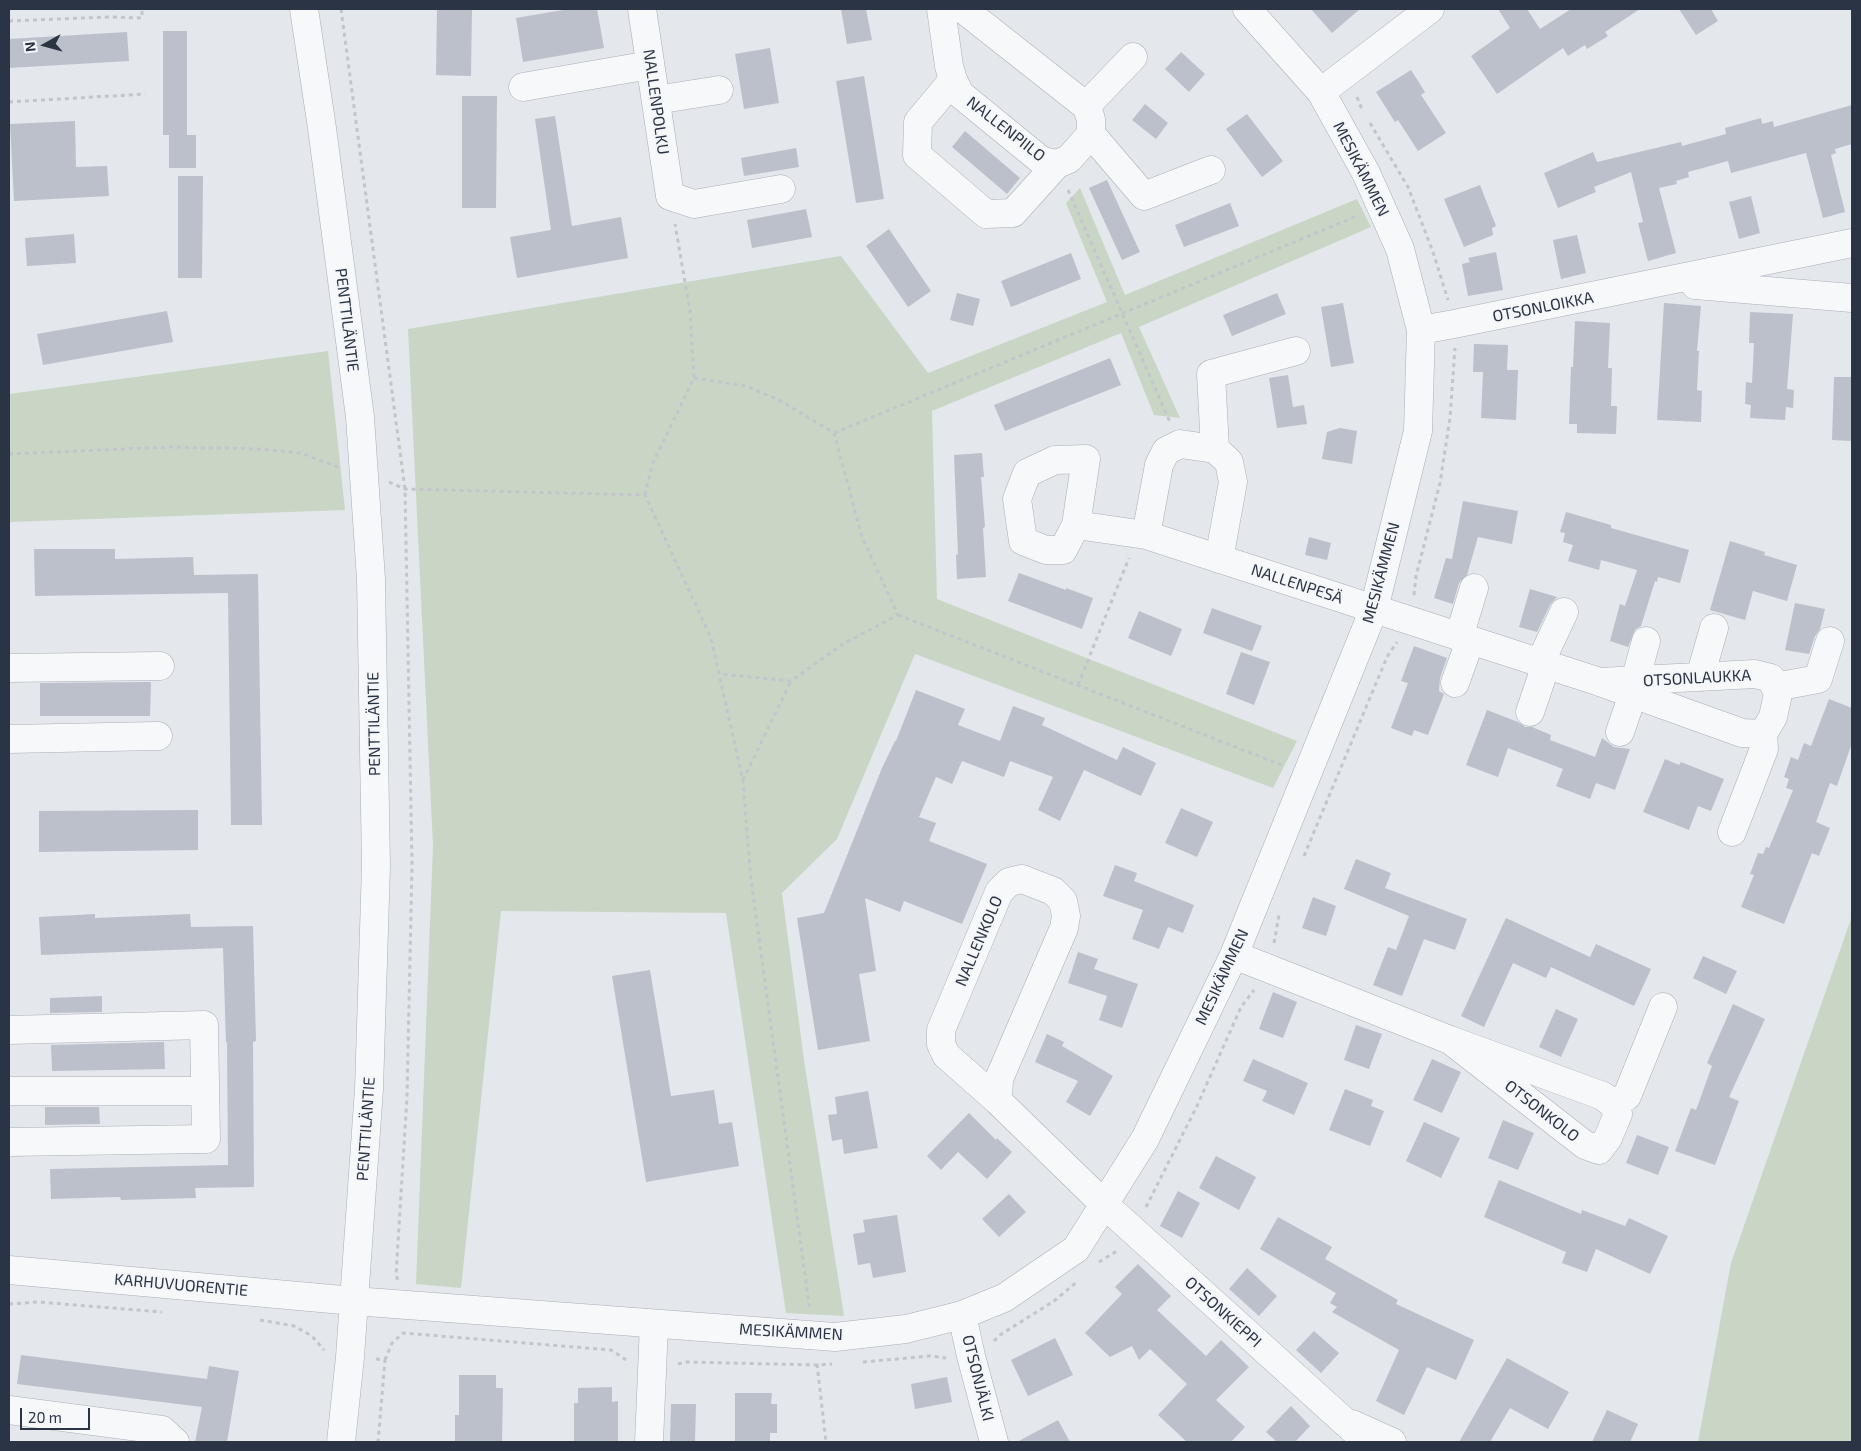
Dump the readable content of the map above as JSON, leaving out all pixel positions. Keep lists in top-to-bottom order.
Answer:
{
  "streets": {
    "street": [
      "NALLENPOLKU",
      "NALLENPIILO",
      "MESIKÄMMEN",
      "OTSONLOIKKA",
      "PENTTILÄNTIE",
      "NALLENPESÄ",
      "OTSONLAUKKA",
      "NALLENKOLO",
      "OTSONKOLO",
      "KARHUVUORENTIE",
      "OTSONKIEPPI",
      "OTSONJÄLKI"
    ]
  },
  "crossings": [
    ["MESIKÄMMEN", "OTSONLOIKKA"],
    ["MESIKÄMMEN", "PENTTILÄNTIE"],
    ["MESIKÄMMEN", "NALLENPESÄ"],
    ["MESIKÄMMEN", "OTSONLAUKKA"],
    ["MESIKÄMMEN", "NALLENKOLO"],
    ["MESIKÄMMEN", "OTSONKOLO"],
    ["MESIKÄMMEN", "KARHUVUORENTIE"],
    ["MESIKÄMMEN", "OTSONKIEPPI"],
    ["MESIKÄMMEN", "OTSONJÄLKI"],
    ["PENTTILÄNTIE", "KARHUVUORENTIE"],
    ["NALLENPESÄ", "OTSONLAUKKA"],
    ["NALLENKOLO", "OTSONKIEPPI"]
  ],
  "scale_bar": "20 m",
  "north": "left"
}
